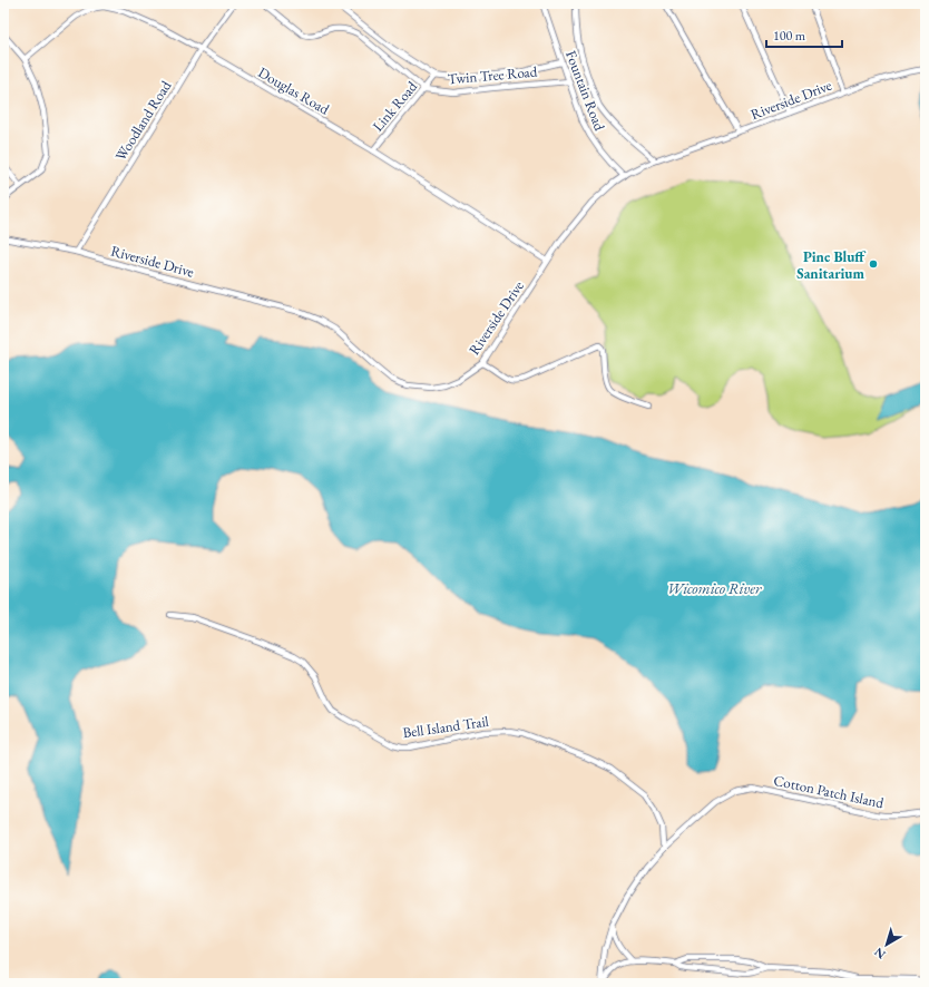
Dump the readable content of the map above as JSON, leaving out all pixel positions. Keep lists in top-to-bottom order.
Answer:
{
  "streets": {
    "street": [
      "Twin Tree Road",
      "Douglas Road",
      "Fountain Road",
      "Riverside Drive",
      "Link Road",
      "Woodland Road",
      "Bell Island Trail",
      "Cotton Patch Island"
    ]
  },
  "crossings": [
    ["Twin Tree Road", "Fountain Road"],
    ["Twin Tree Road", "Link Road"],
    ["Douglas Road", "Riverside Drive"],
    ["Douglas Road", "Link Road"],
    ["Douglas Road", "Woodland Road"],
    ["Fountain Road", "Riverside Drive"],
    ["Riverside Drive", "Woodland Road"],
    ["Bell Island Trail", "Cotton Patch Island"]
  ],
  "water": ["Wicomico River"],
  "places": ["Pine Bluff Sanitarium"],
  "scale_bar": "100 m",
  "north": "bottom left"
}
